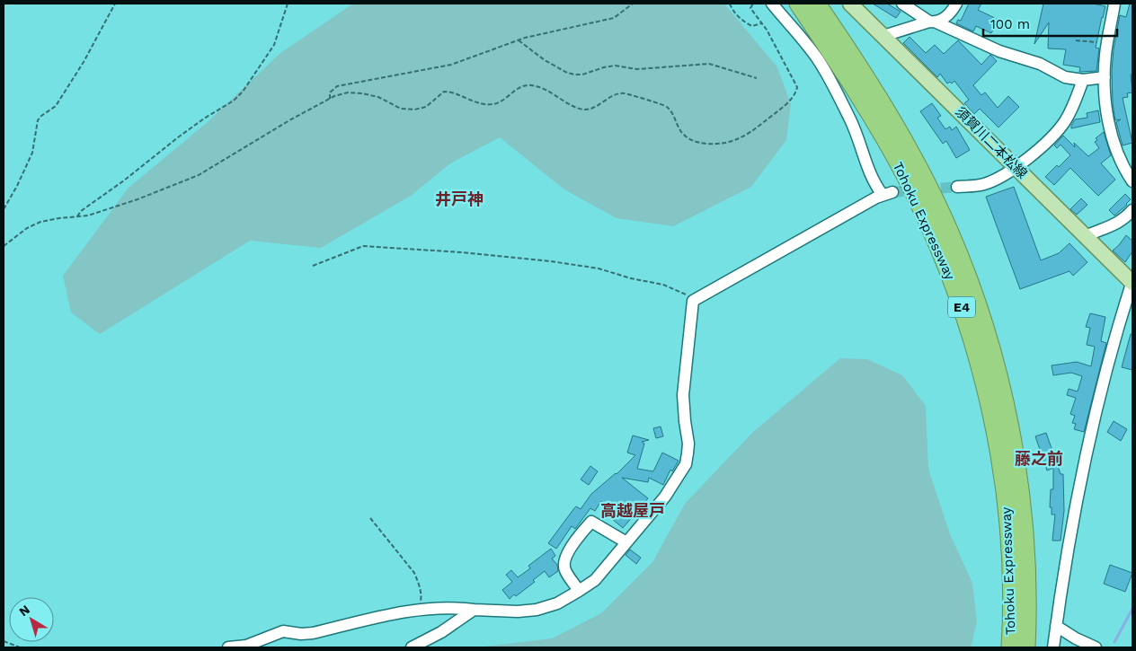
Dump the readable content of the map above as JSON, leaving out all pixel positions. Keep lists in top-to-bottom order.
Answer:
{
  "streets": {
    "highway": ["Tohoku Expressway", "E4"],
    "main road": ["須賀川二本松線"]
  },
  "districts": ["井戸神", "藤之前", "高越屋戸"],
  "scale_bar": "100 m",
  "north": "top left"
}
